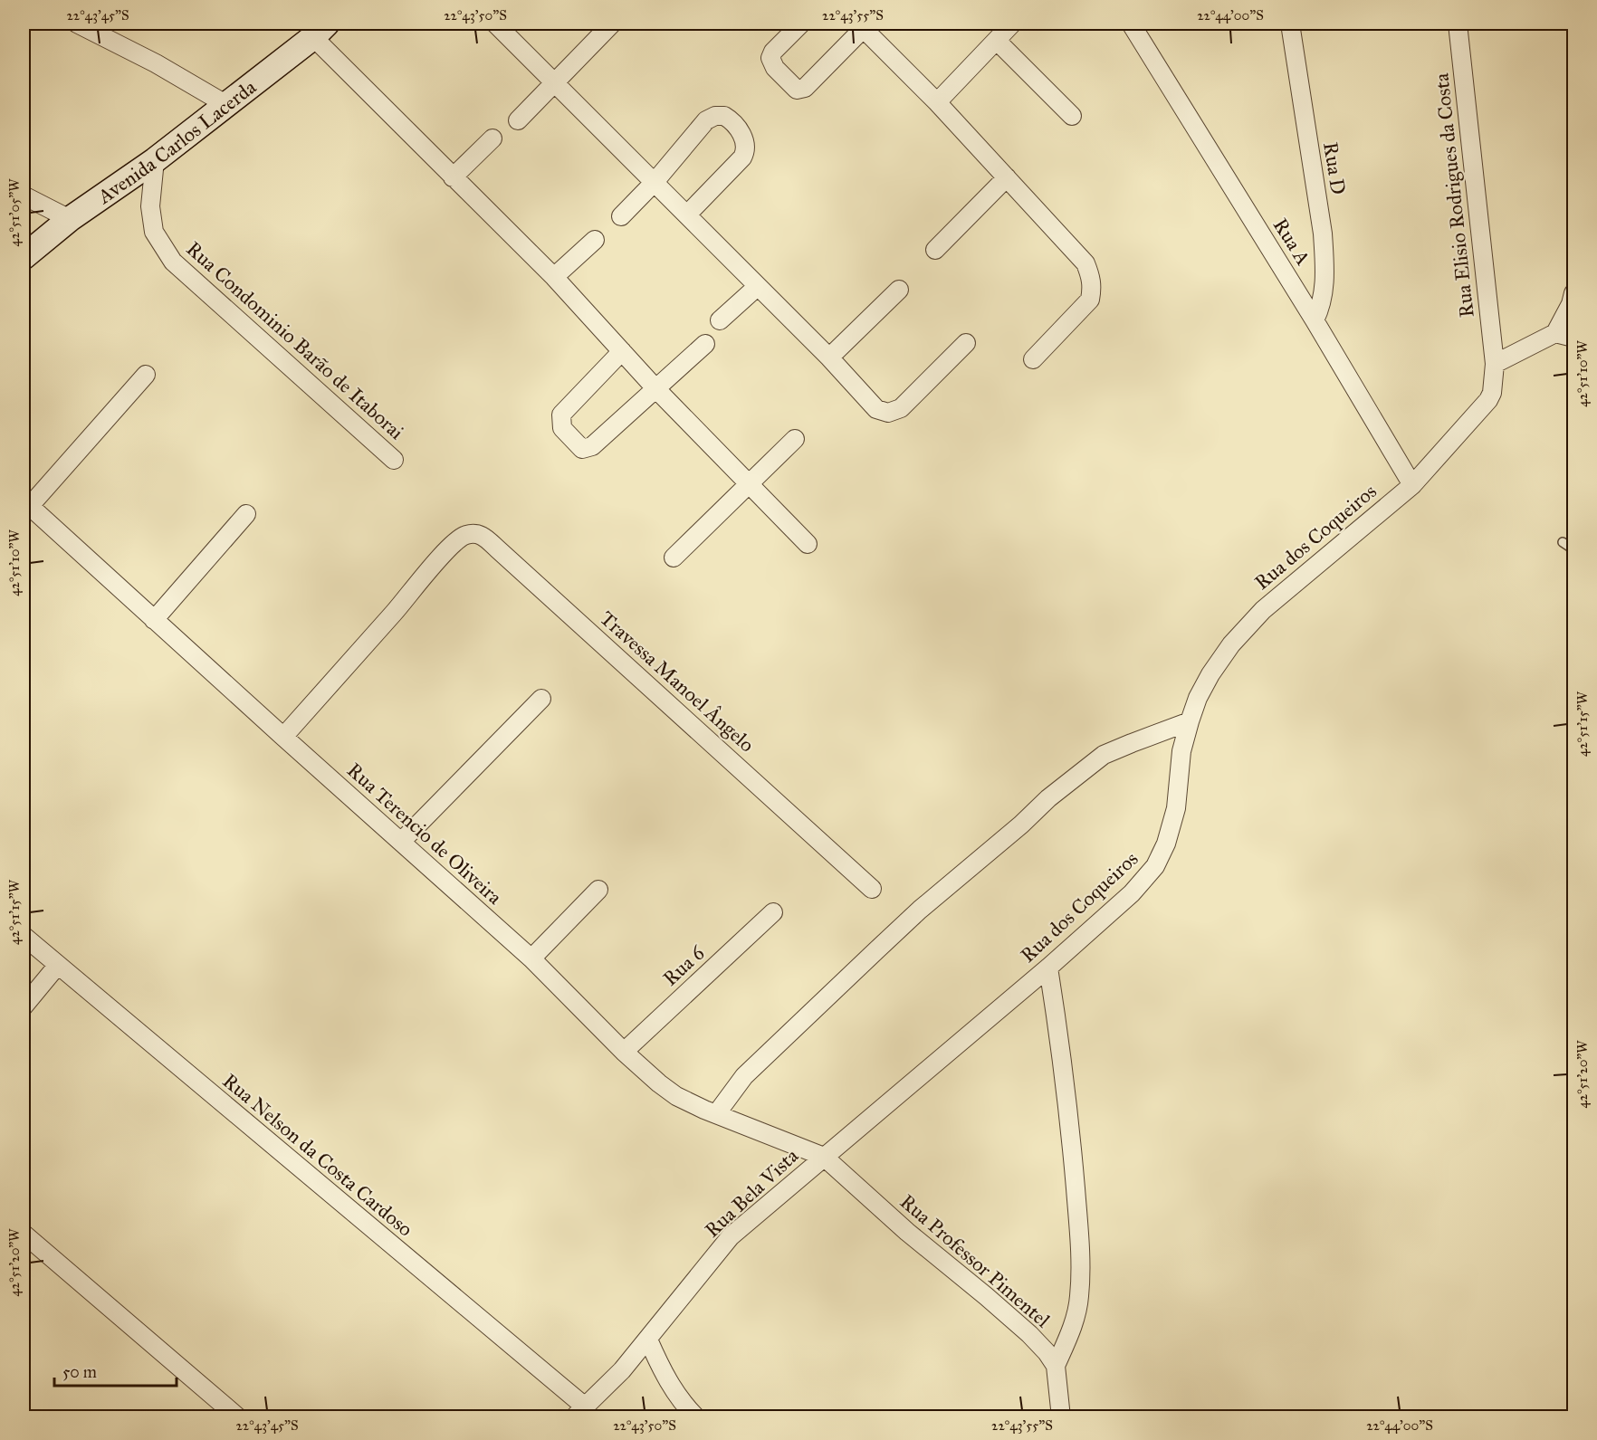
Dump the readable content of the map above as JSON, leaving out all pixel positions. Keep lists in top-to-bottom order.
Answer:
{
  "streets": {
    "street": [
      "Avenida Carlos Lacerda",
      "Rua D",
      "Rua Elisio Rodrigues da Costa",
      "Rua A",
      "Rua Condominio Barão de Itaborai",
      "Rua dos Coqueiros",
      "Travessa Manoel Ângelo",
      "Rua Terencio de Oliveira",
      "Rua 6",
      "Rua Nelson da Costa Cardoso",
      "Rua Bela Vista",
      "Rua Professor Pimentel"
    ]
  },
  "crossings": [
    ["Avenida Carlos Lacerda", "Rua Condominio Barão de Itaborai"],
    ["Rua D", "Rua A"],
    ["Rua Elisio Rodrigues da Costa", "Rua dos Coqueiros"],
    ["Rua A", "Rua dos Coqueiros"],
    ["Rua dos Coqueiros", "Rua Terencio de Oliveira"],
    ["Rua dos Coqueiros", "Rua Bela Vista"],
    ["Rua dos Coqueiros", "Rua Professor Pimentel"],
    ["Travessa Manoel Ângelo", "Rua Terencio de Oliveira"],
    ["Rua Terencio de Oliveira", "Rua 6"],
    ["Rua Terencio de Oliveira", "Rua Bela Vista"],
    ["Rua Terencio de Oliveira", "Rua Professor Pimentel"],
    ["Rua Nelson da Costa Cardoso", "Rua Bela Vista"],
    ["Rua Bela Vista", "Rua Professor Pimentel"]
  ],
  "scale_bar": "50 m",
  "coordinates": [
    "22°43'45\"S",
    "22°43'50\"S",
    "22°43'55\"S",
    "22°44'00\"S",
    "42°51'05\"W",
    "42°51'10\"W",
    "42°51'15\"W",
    "42°51'20\"W"
  ]
}
